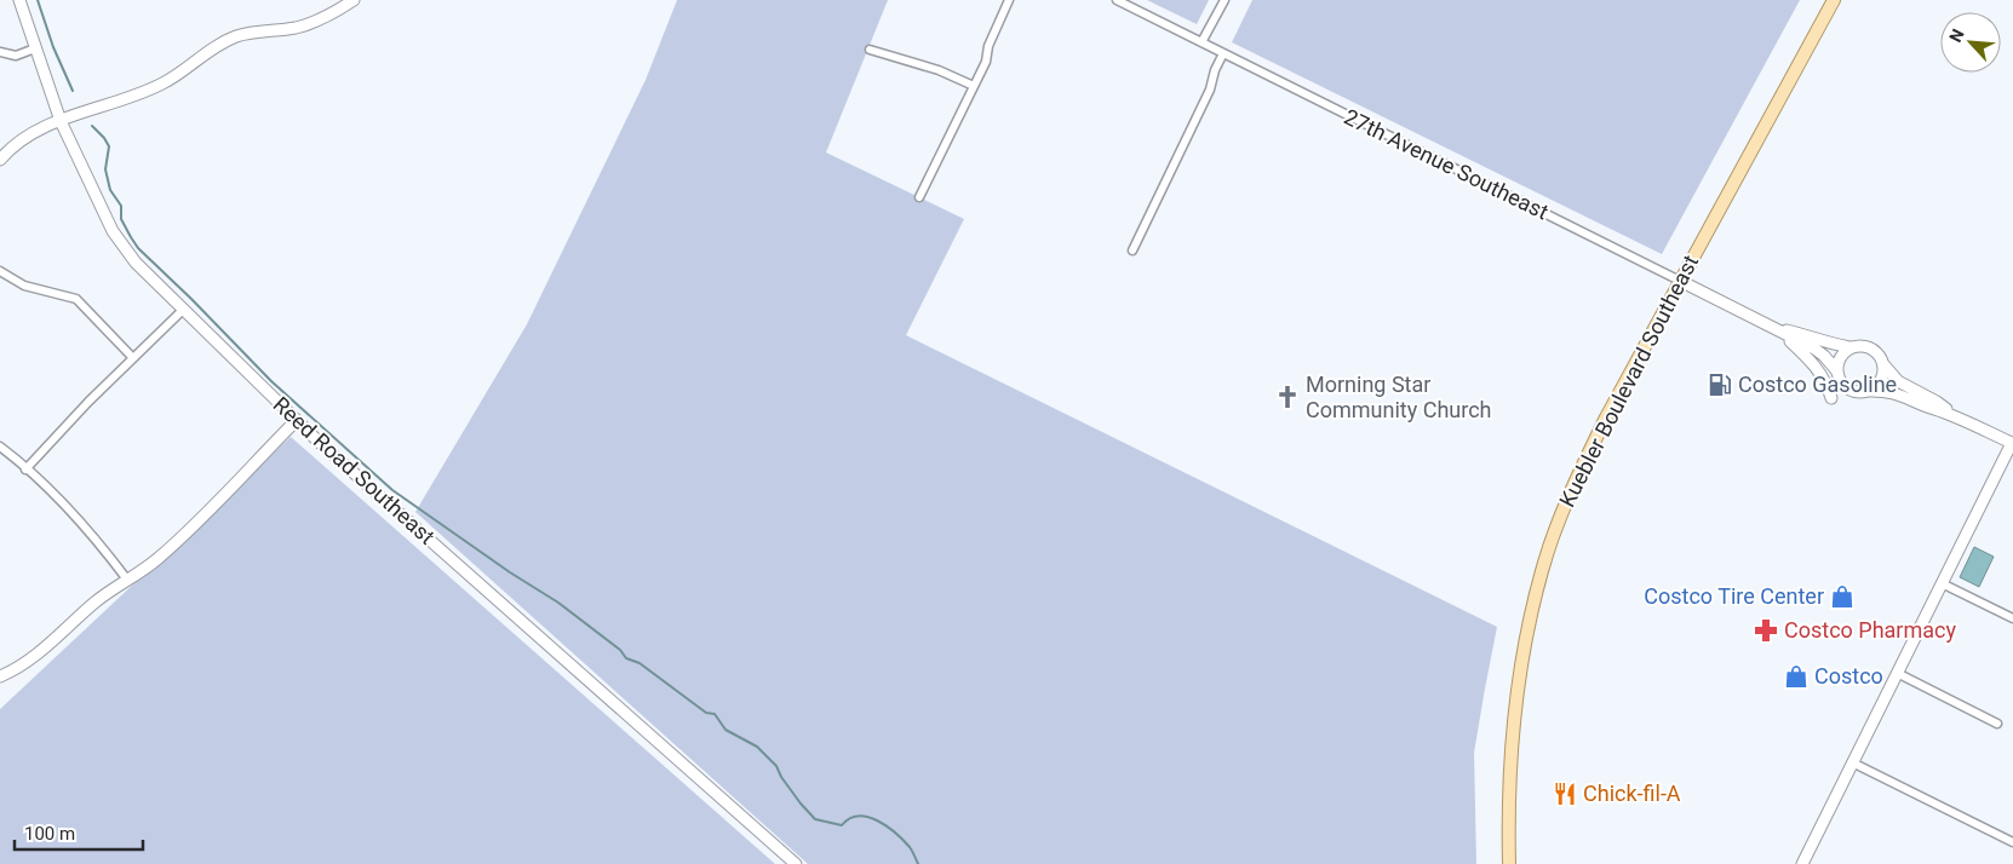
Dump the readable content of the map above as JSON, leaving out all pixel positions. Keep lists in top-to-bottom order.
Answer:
{
  "streets": {
    "main road": ["Kuebler Boulevard Southeast"],
    "street": ["27th Avenue Southeast", "Reed Road Southeast"]
  },
  "crossings": [
    ["27th Avenue Southeast", "Kuebler Boulevard Southeast"]
  ],
  "places": {
    "fuel station": ["Costco Gasoline"],
    "church": ["Morning Star Community Church"],
    "shop": ["Costco Tire Center", "Costco"],
    "pharmacy": ["Costco Pharmacy"],
    "restaurant": ["Chick-fil-A"]
  },
  "scale_bar": "100 m",
  "north": "top left"
}
